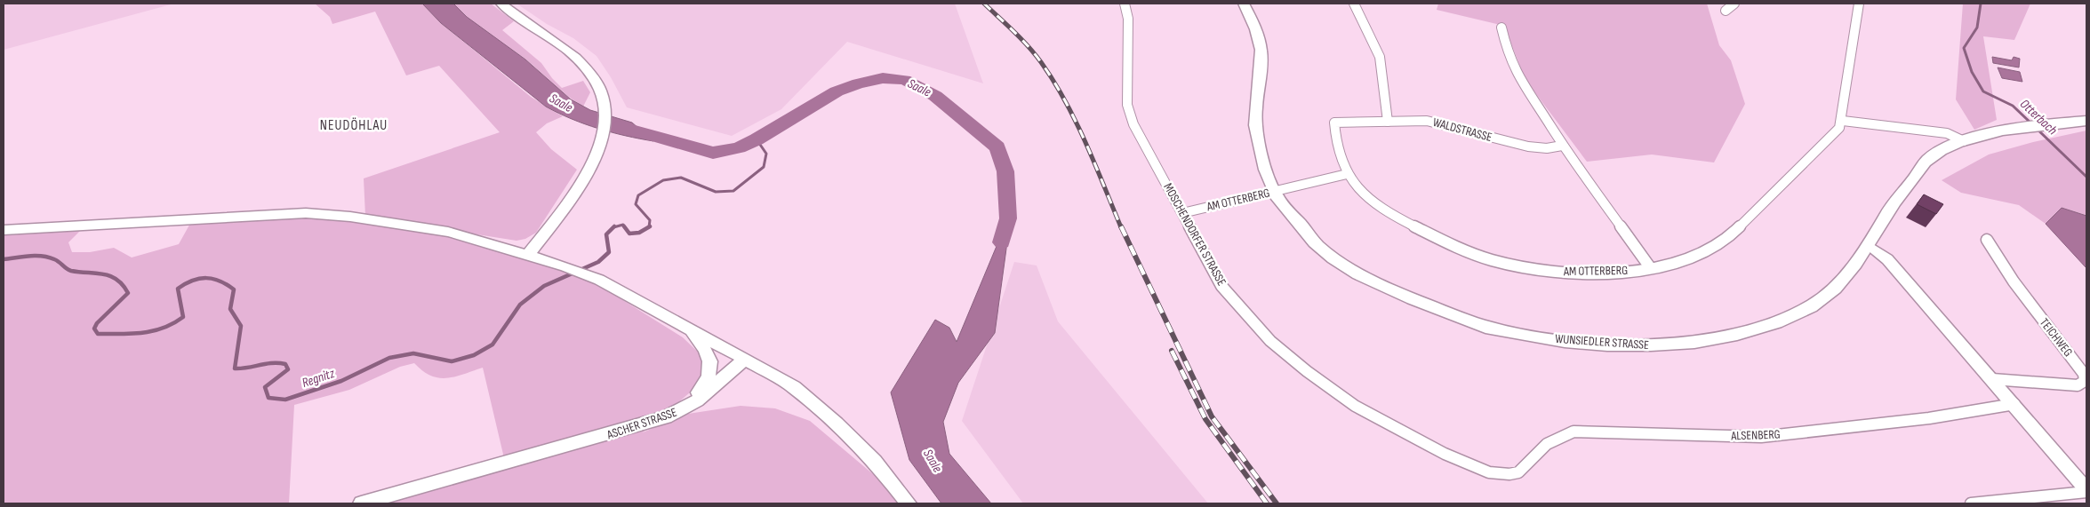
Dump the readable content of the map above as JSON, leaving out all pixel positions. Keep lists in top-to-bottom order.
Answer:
{
  "streets": {
    "main road": ["WUNSIEDLER STRASSE"],
    "street": [
      "WALDSTRASSE",
      "AM OTTERBERG",
      "MOSCHENDORFER STRASSE",
      "TEICHWEG",
      "ASCHER STRASSE",
      "ALSENBERG"
    ]
  },
  "crossings": [
    ["WALDSTRASSE", "AM OTTERBERG"],
    ["AM OTTERBERG", "MOSCHENDORFER STRASSE"],
    ["AM OTTERBERG", "WUNSIEDLER STRASSE"],
    ["MOSCHENDORFER STRASSE", "ALSENBERG"]
  ],
  "districts": ["NEUDÖHLAU"],
  "water": ["Saale", "Otterbach", "Regnitz"]
}
